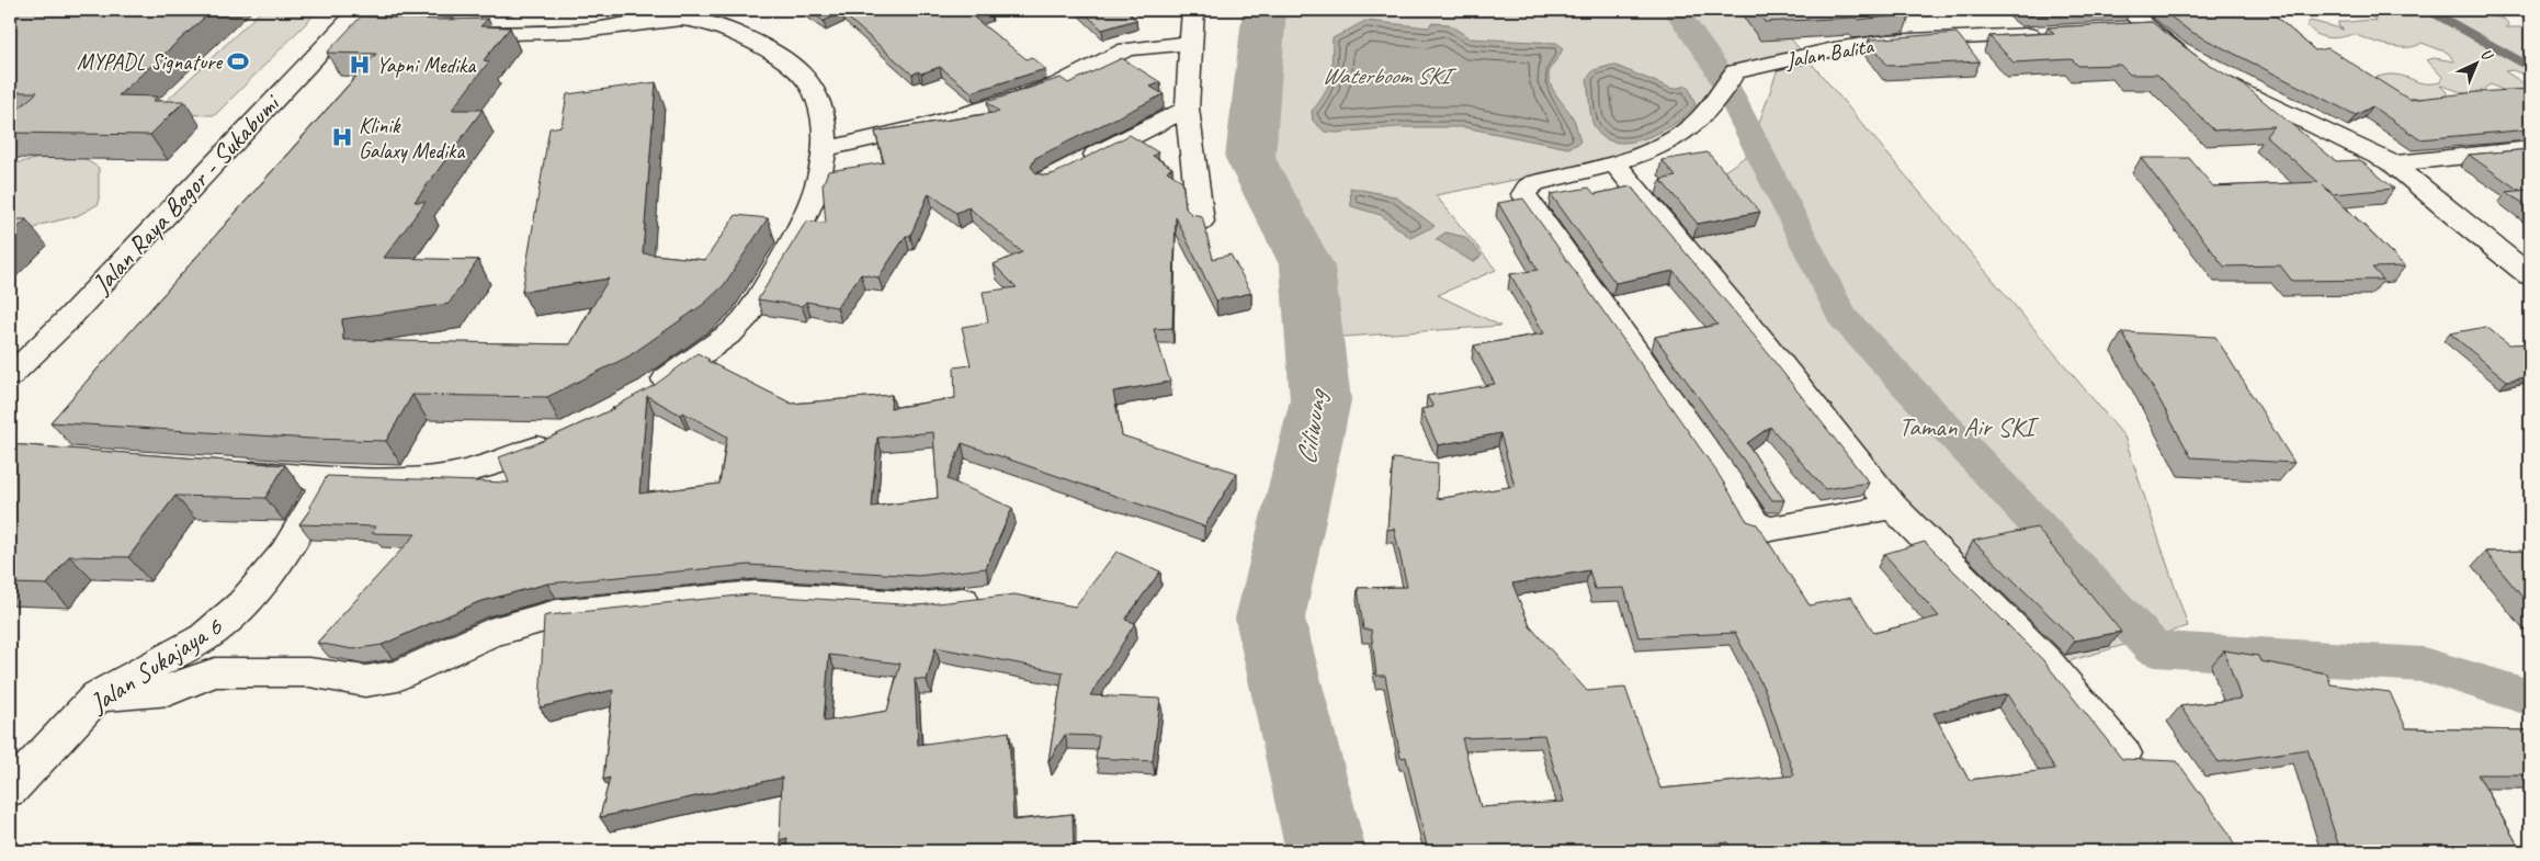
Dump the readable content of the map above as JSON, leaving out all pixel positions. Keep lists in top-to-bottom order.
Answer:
{
  "streets": {
    "main road": ["Jalan Balita", "Jalan Raya Bogor - Sukabumi", "Jalan Sukajaya 6"]
  },
  "water": ["Waterboom SKI", "Ciliwung"],
  "parks": ["Taman Air SKI"],
  "places": {
    "sports": ["MYPADL Signature"],
    "hospital": ["Yapni Medika", "Klinik Galaxy Medika"]
  },
  "north": "top right"
}
